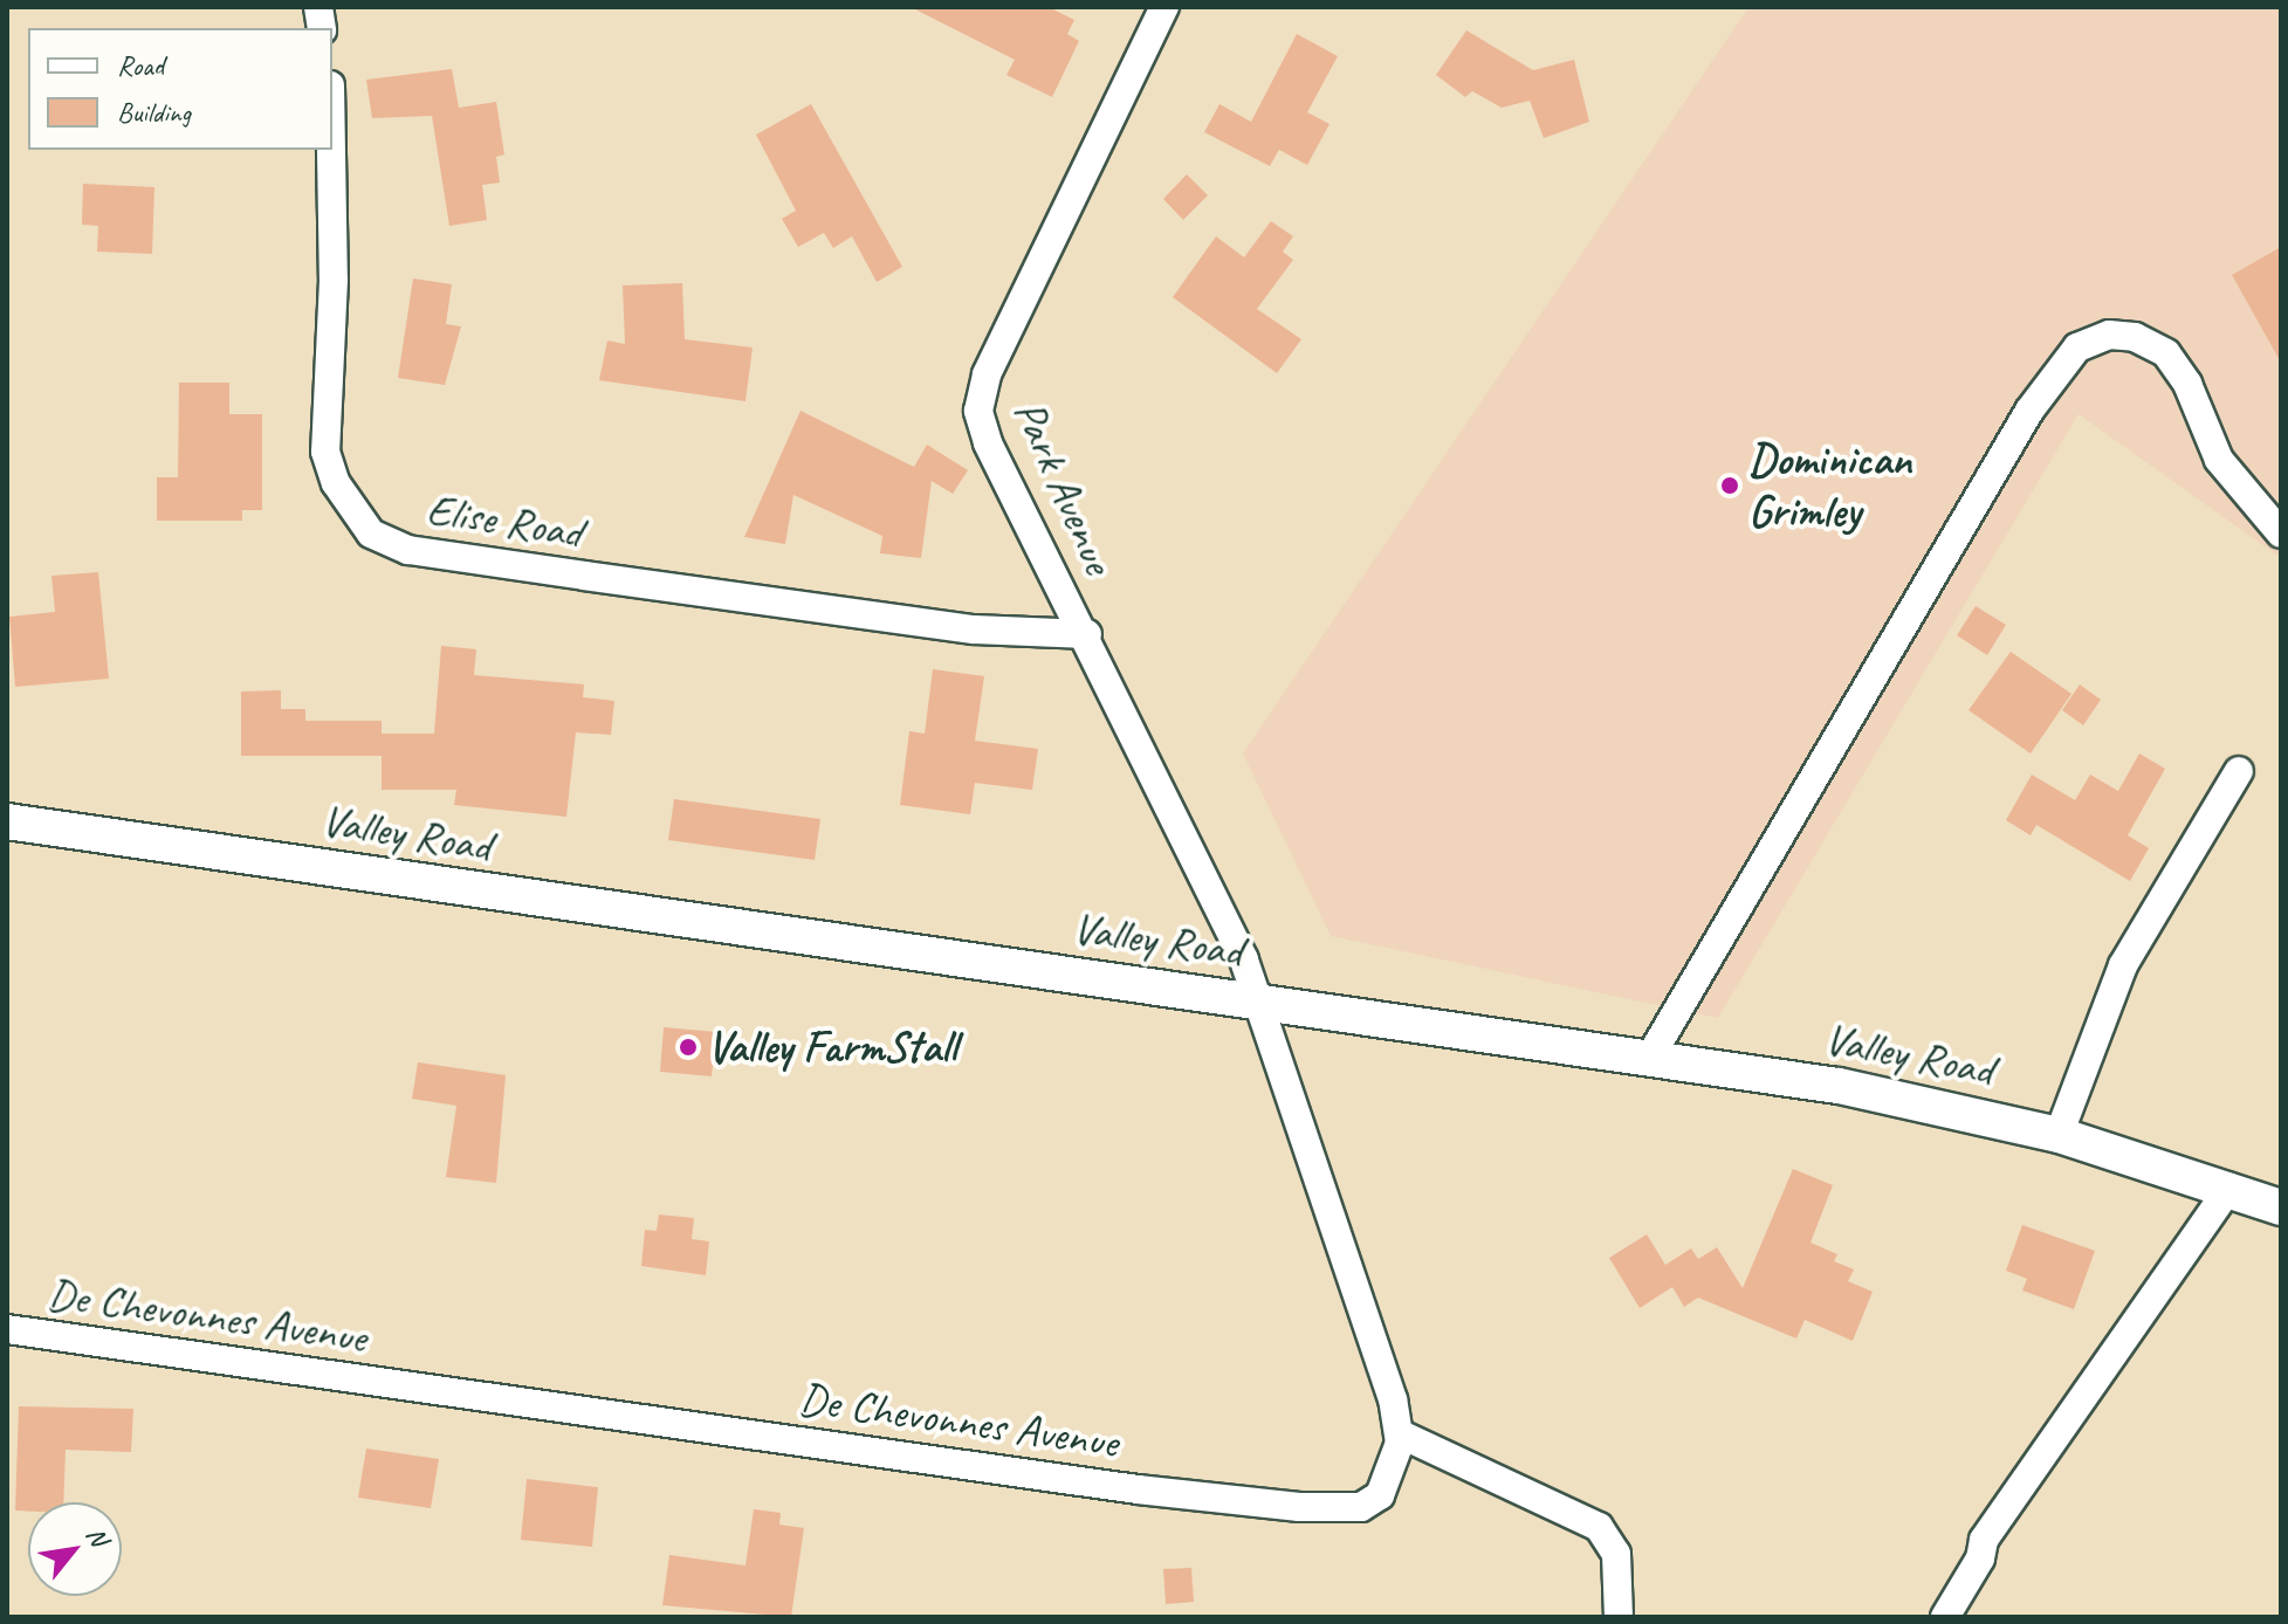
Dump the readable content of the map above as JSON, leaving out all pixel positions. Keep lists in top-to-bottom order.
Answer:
{
  "streets": {
    "street": [
      "Park Avenue",
      "Elise Road",
      "Valley Road",
      "De Chevonnes Avenue"
    ]
  },
  "crossings": [
    ["Park Avenue", "Elise Road"],
    ["Park Avenue", "Valley Road"],
    ["Park Avenue", "De Chevonnes Avenue"],
    ["Valley Road", "De Chevonnes Avenue"]
  ],
  "places": ["Dominican Grimley", "Valley FarmStall"],
  "legend": ["Road", "Building"],
  "north": "top right"
}
